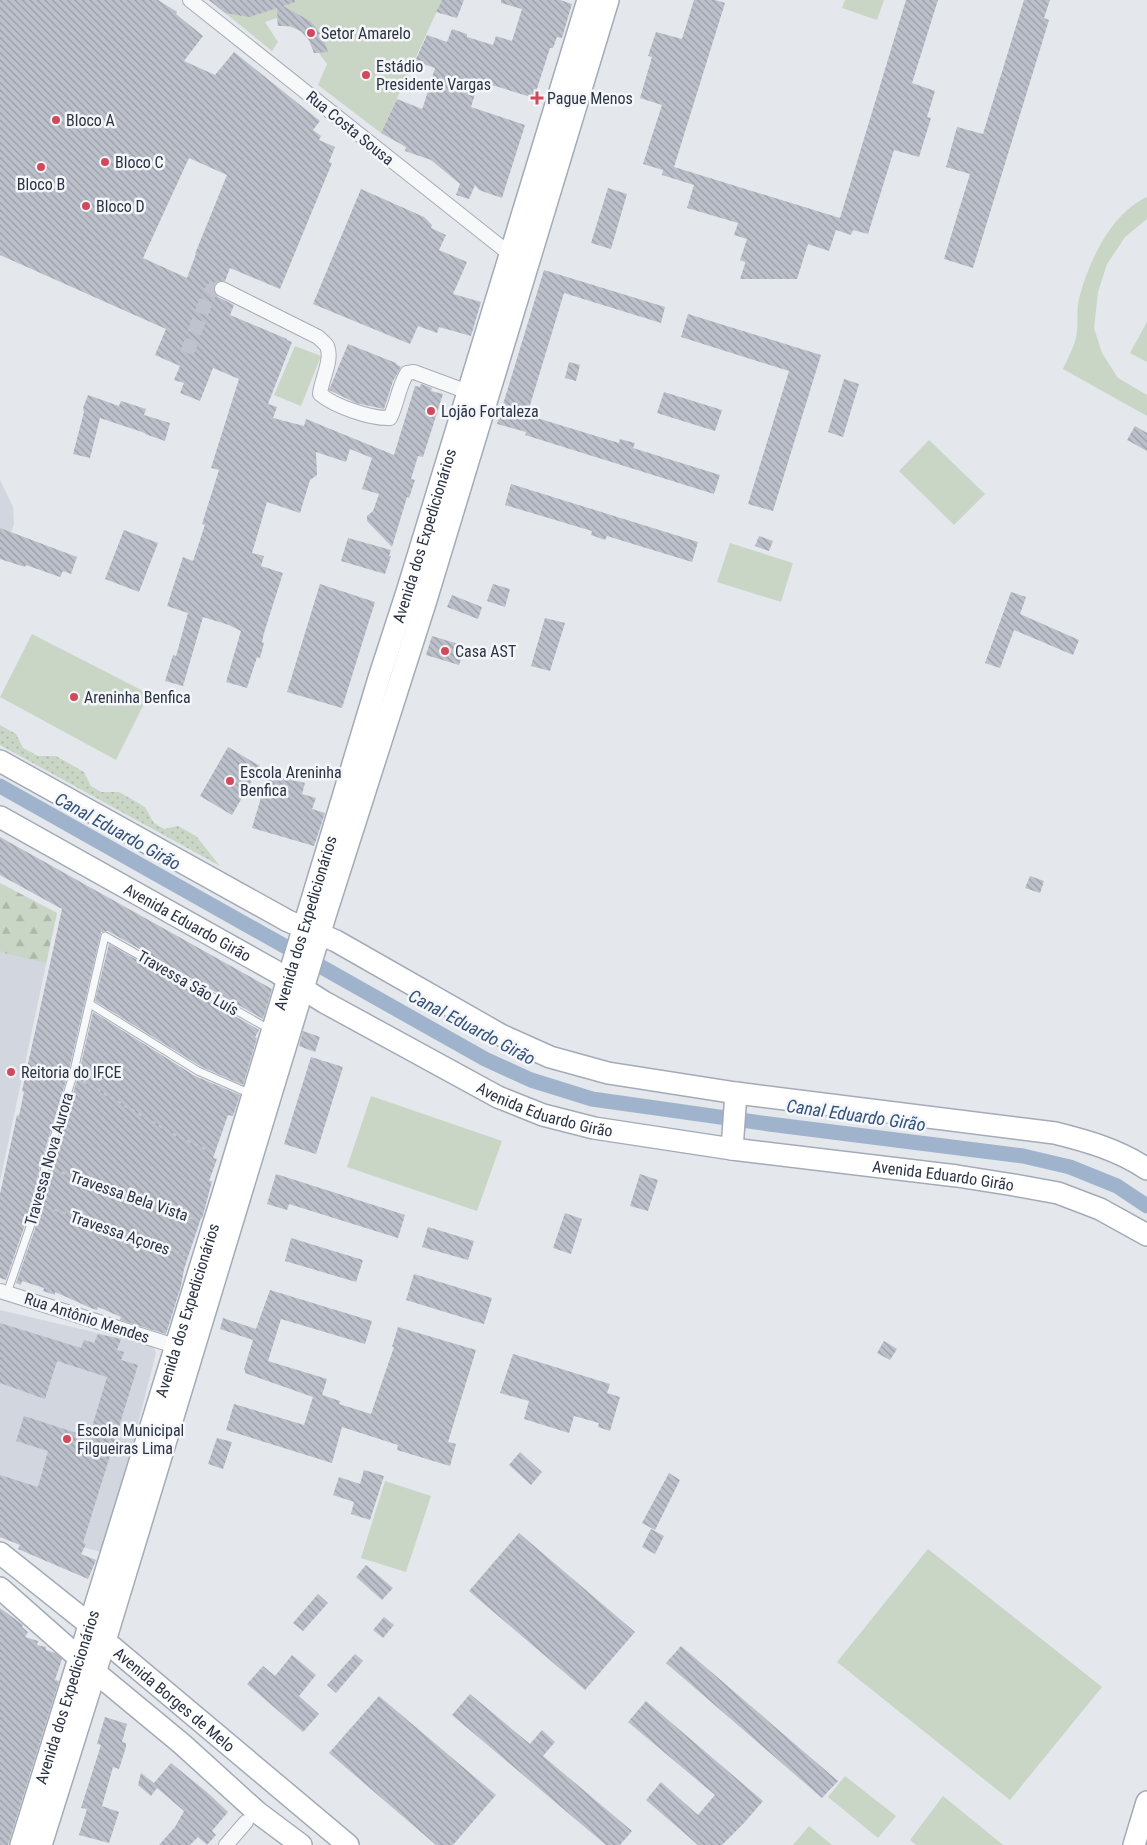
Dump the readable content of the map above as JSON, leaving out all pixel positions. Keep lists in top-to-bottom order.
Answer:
{
  "streets": {
    "main road": ["Avenida dos Expedicionários", "Avenida Eduardo Girão", "Avenida Borges de Melo"],
    "street": ["Rua Costa Sousa", "Rua Antônio Mendes"],
    "lane": ["Travessa São Luís", "Travessa Nova Aurora"],
    "path": ["Travessa Bela Vista", "Travessa Açores"]
  },
  "crossings": [
    ["Rua Costa Sousa", "Avenida dos Expedicionários"],
    ["Avenida dos Expedicionários", "Avenida Eduardo Girão"],
    ["Avenida dos Expedicionários", "Travessa São Luís"],
    ["Avenida dos Expedicionários", "Travessa Bela Vista"],
    ["Avenida dos Expedicionários", "Travessa Açores"],
    ["Avenida dos Expedicionários", "Rua Antônio Mendes"],
    ["Avenida dos Expedicionários", "Avenida Borges de Melo"],
    ["Travessa São Luís", "Travessa Nova Aurora"],
    ["Travessa Nova Aurora", "Travessa Bela Vista"],
    ["Travessa Nova Aurora", "Travessa Açores"],
    ["Travessa Nova Aurora", "Rua Antônio Mendes"]
  ],
  "water": ["Canal Eduardo Girão"],
  "places": {
    "other": [
      "Setor Amarelo",
      "Estádio Presidente Vargas",
      "Bloco A",
      "Bloco C",
      "Bloco B",
      "Bloco D",
      "Lojão Fortaleza",
      "Casa AST",
      "Areninha Benfica",
      "Escola Areninha Benfica",
      "Reitoria do IFCE",
      "Escola Municipal Filgueiras Lima"
    ],
    "health": ["Pague Menos"]
  }
}
